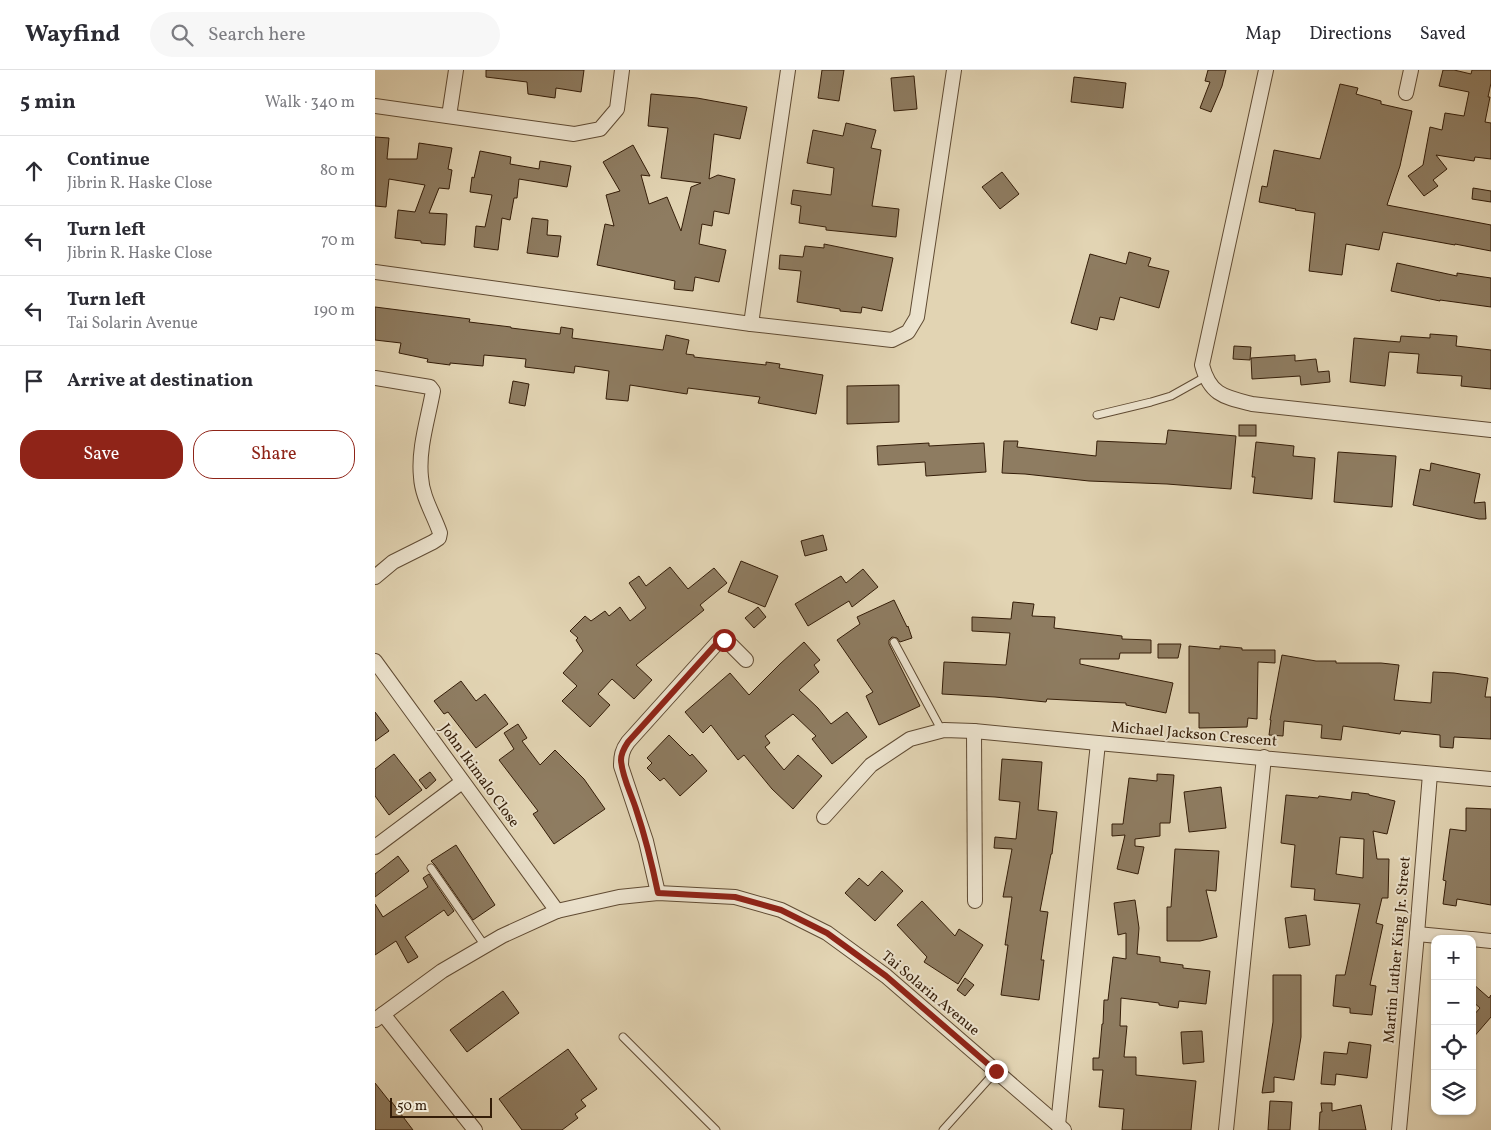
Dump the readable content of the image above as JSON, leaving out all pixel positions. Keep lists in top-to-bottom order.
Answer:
{
  "streets": {
    "street": [
      "Michael Jackson Crescent",
      "John Ikimalo Close",
      "Martin Luther King Jr. Street",
      "Tai Solarin Avenue"
    ]
  },
  "crossings": [
    ["Michael Jackson Crescent", "Martin Luther King Jr. Street"],
    ["Michael Jackson Crescent", "Tai Solarin Avenue"],
    ["John Ikimalo Close", "Tai Solarin Avenue"]
  ],
  "scale_bar": "50 m",
  "page": {
    "header": "Wayfind",
    "search": "Search here",
    "nav": ["Map", "Directions", "Saved"],
    "heading": ["5 min", "Walk · 340 m"],
    "list": [
      ["Continue", "Jibrin R. Haske Close", "80 m"],
      ["Turn left", "Jibrin R. Haske Close", "70 m"],
      ["Turn left", "Tai Solarin Avenue", "190 m"],
      "Arrive at destination"
    ],
    "buttons": ["Save", "Share"],
    "map_buttons": ["+", "−"],
    "scale": "50 m"
  }
}
